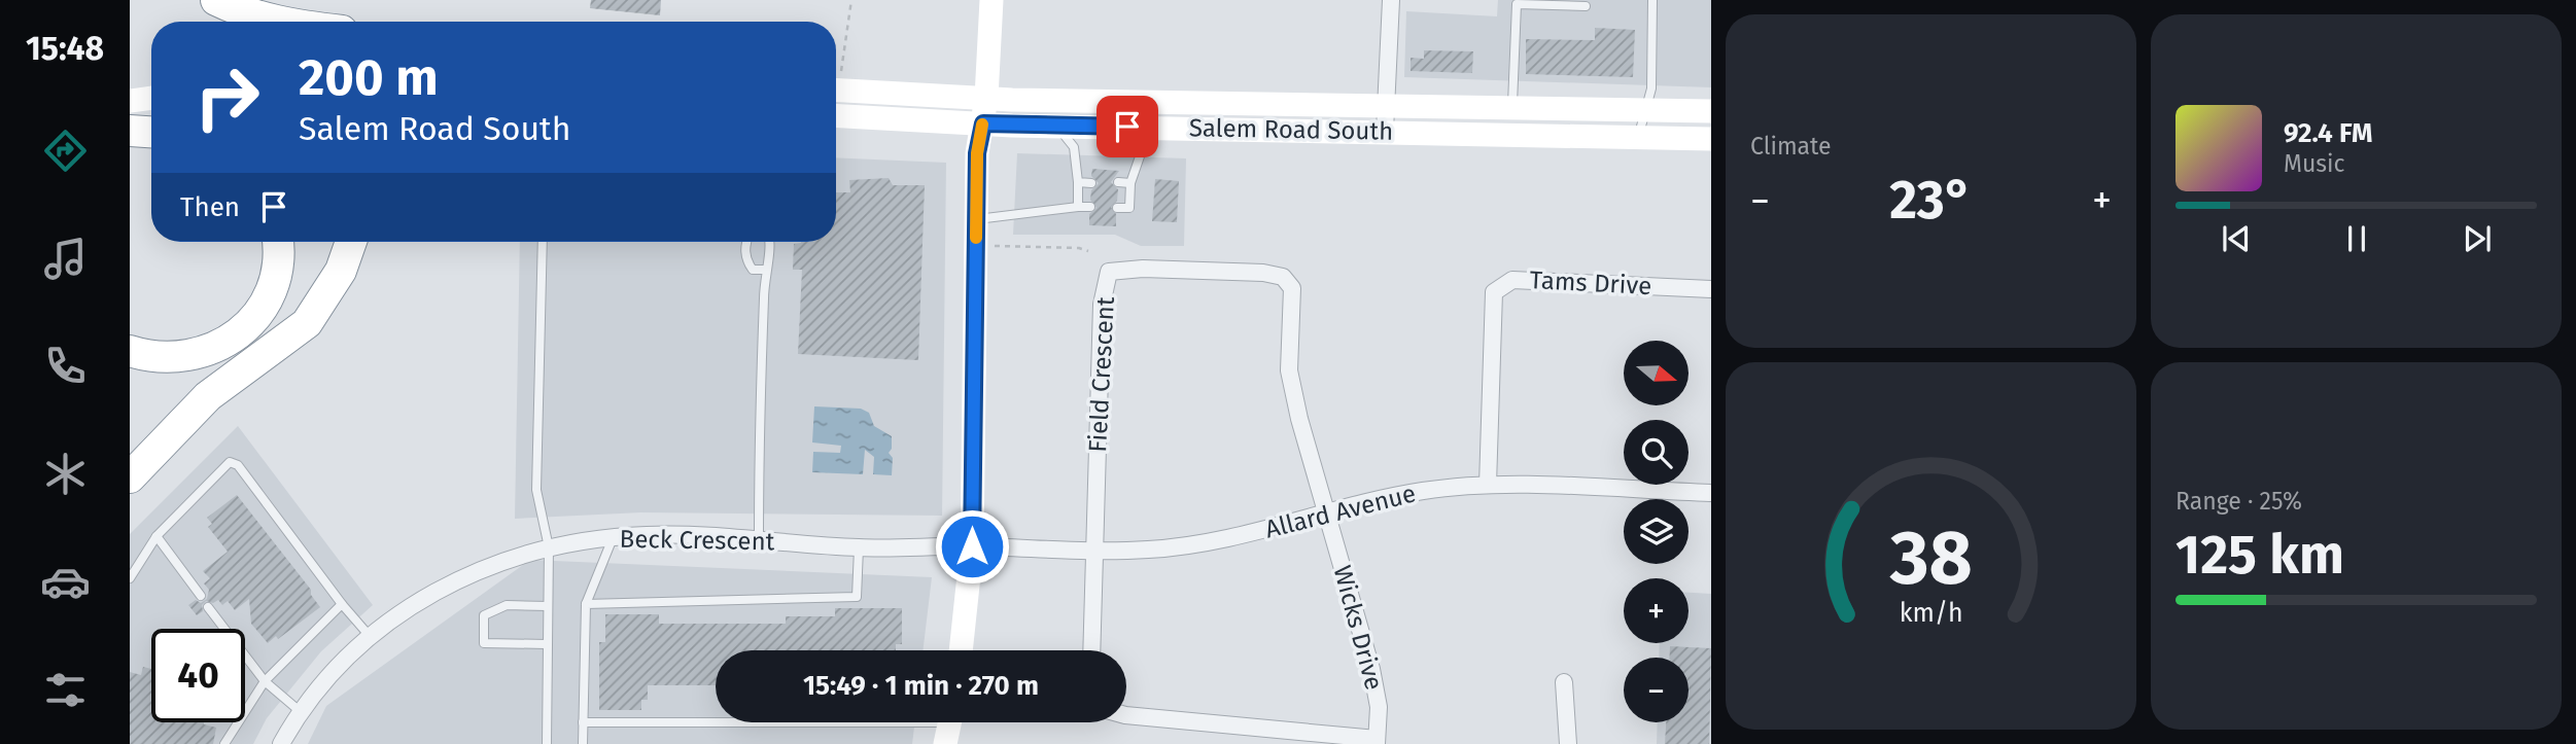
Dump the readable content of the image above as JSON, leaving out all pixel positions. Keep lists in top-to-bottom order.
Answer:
{
  "streets": {
    "main road": ["Salem Road South"],
    "street": [
      "Tams Drive",
      "Field Crescent",
      "Allard Avenue",
      "Beck Crescent",
      "Wicks Drive"
    ]
  },
  "crossings": [
    ["Tams Drive", "Allard Avenue"],
    ["Field Crescent", "Allard Avenue"],
    ["Field Crescent", "Wicks Drive"],
    ["Allard Avenue", "Beck Crescent"],
    ["Allard Avenue", "Wicks Drive"]
  ],
  "north": "right",
  "page": {
    "tabs": "15:48",
    "tile": [
      "Climate",
      ["Range · 25%", "125 km"]
    ],
    "turn": ["200 m", "Salem Road South"],
    "song": ["92.4 FM", "Music"],
    "heat": ["−", "23°", "+"],
    "then": "Then",
    "map_buttons": ["+", "−"],
    "limit": "40",
    "trip": "15:49 · 1 min · 270 m",
    "gauge": ["38", "km/h"]
  }
}
